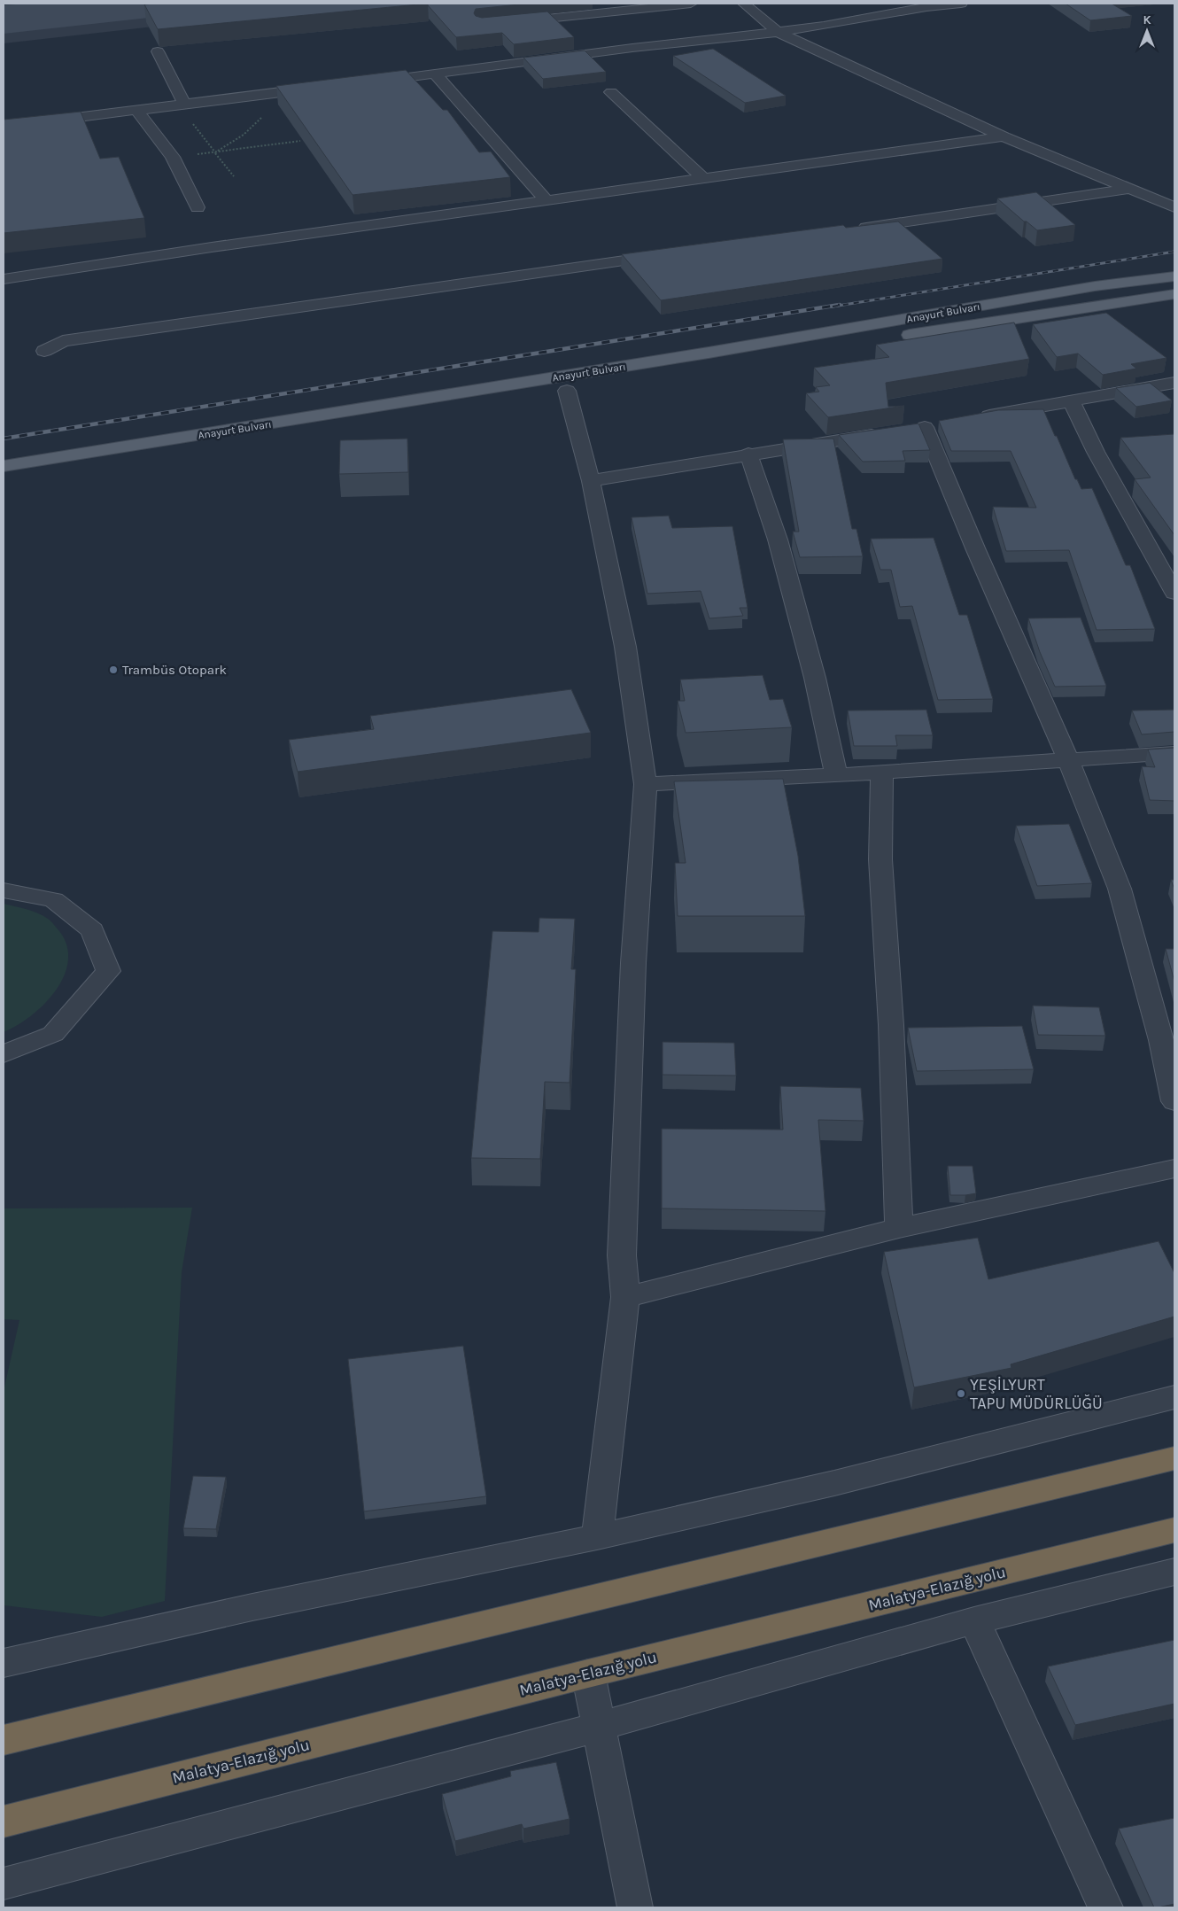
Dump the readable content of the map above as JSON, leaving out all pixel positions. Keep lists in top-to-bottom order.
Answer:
{
  "streets": {
    "highway": ["Malatya-Elazığ yolu"],
    "main road": ["Anayurt Bulvarı"]
  },
  "places": ["Trambüs Otopark", "YEŞİLYURT TAPU MÜDÜRLÜĞÜ"],
  "north": "top"
}
